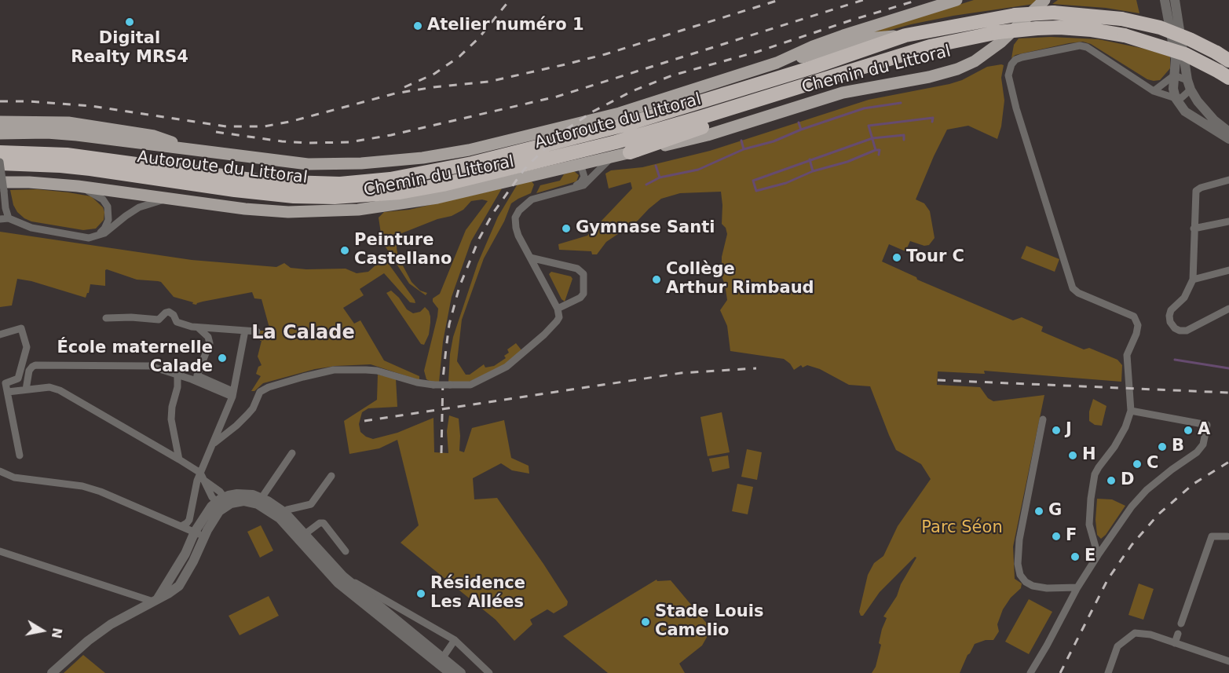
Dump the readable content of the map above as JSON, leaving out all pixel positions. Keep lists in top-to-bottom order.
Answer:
{
  "streets": {
    "highway": ["Autoroute du Littoral"],
    "main road": ["Chemin du Littoral"]
  },
  "districts": ["La Calade"],
  "parks": ["Parc Séon"],
  "places": [
    "Digital Realty MRS4",
    "Atelier numéro 1",
    "Gymnase Santi",
    "Peinture Castellano",
    "Tour C",
    "Collège Arthur Rimbaud",
    "École maternelle Calade",
    "J",
    "A",
    "B",
    "H",
    "C",
    "D",
    "G",
    "F",
    "E",
    "Résidence Les Allées",
    "Stade Louis Camelio"
  ],
  "north": "right"
}
